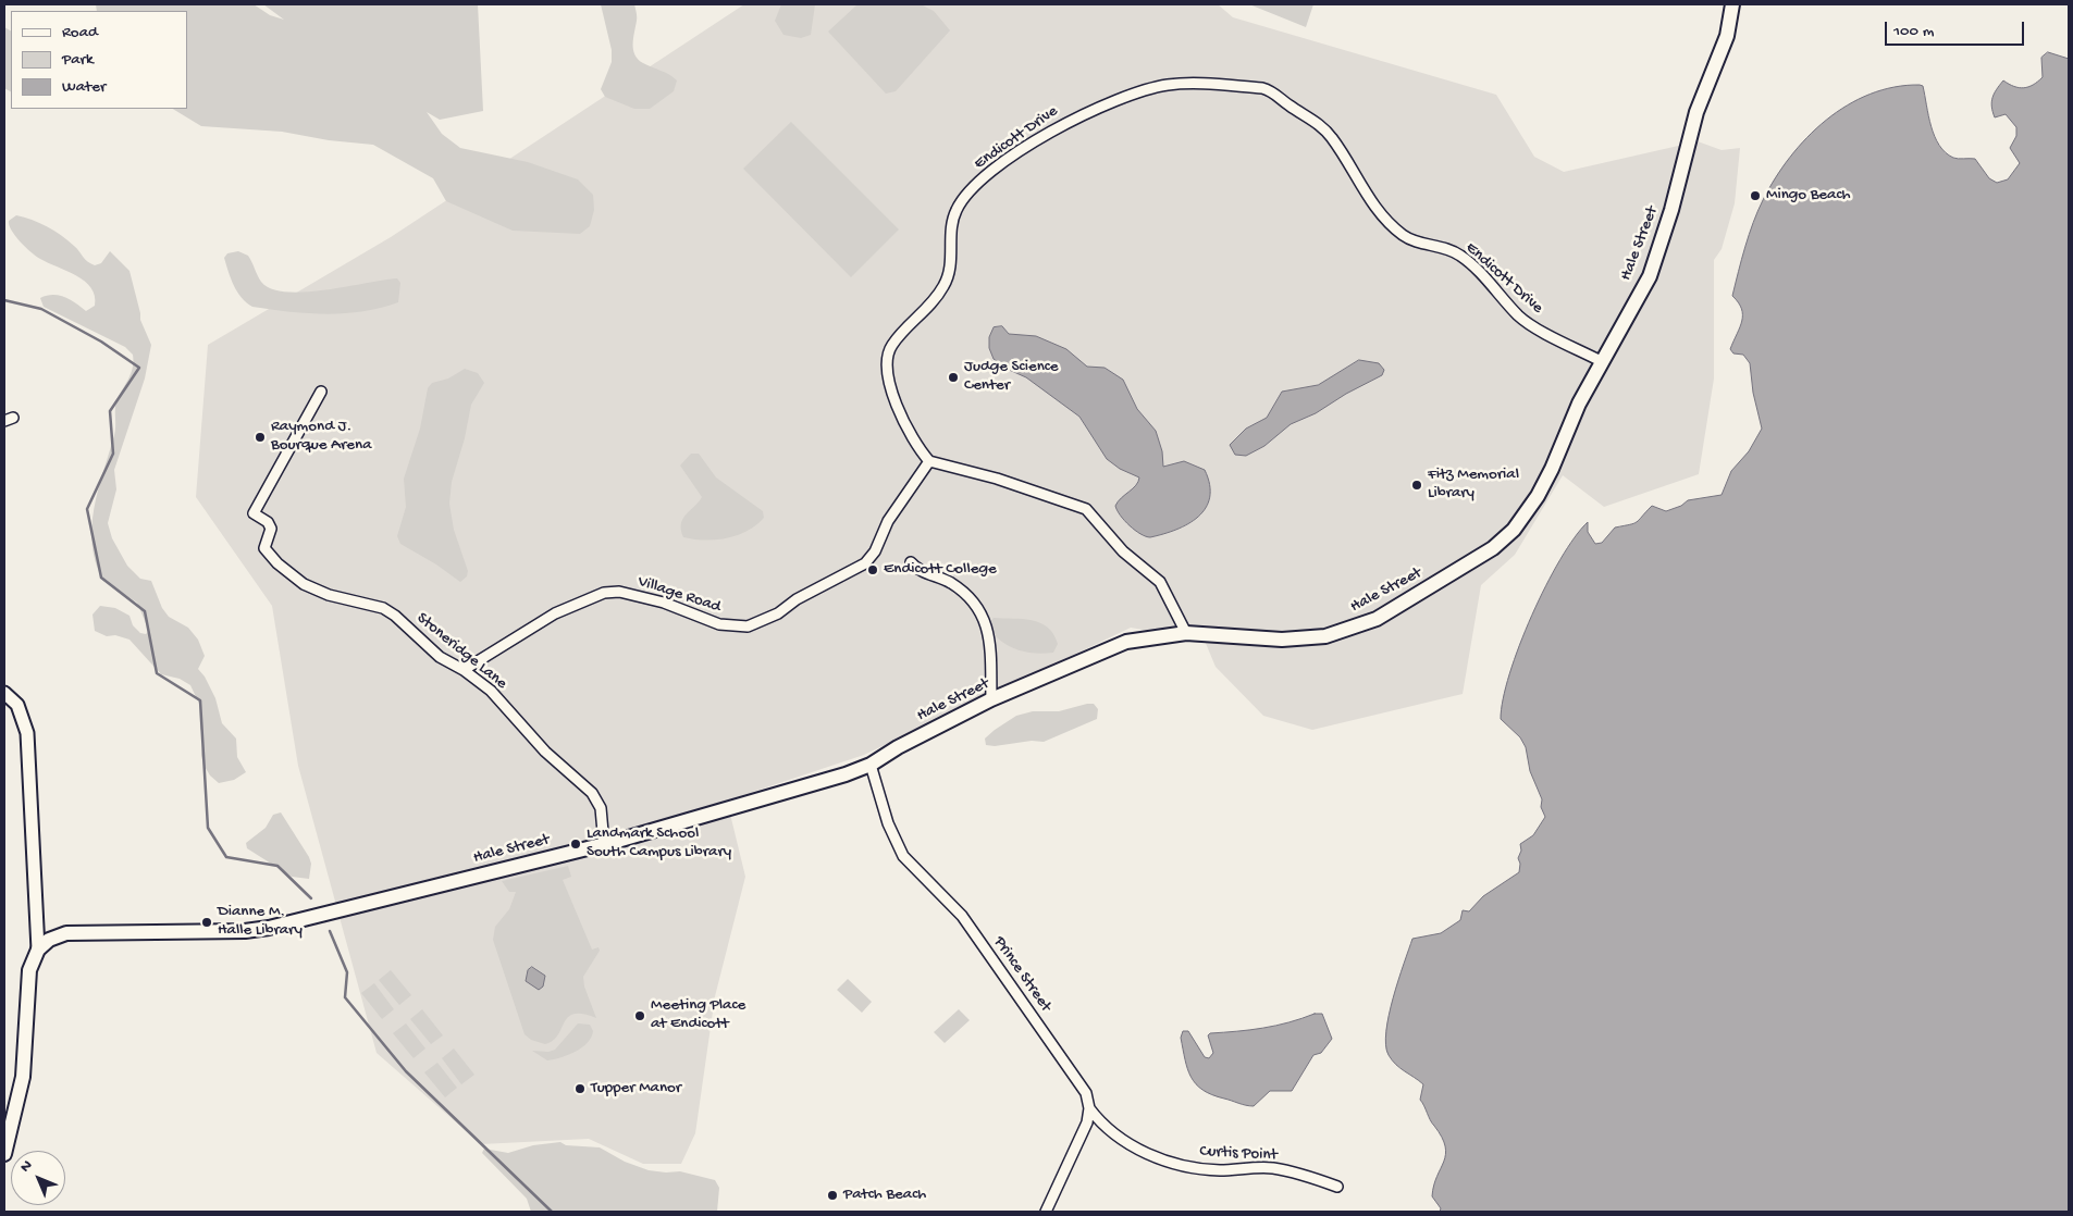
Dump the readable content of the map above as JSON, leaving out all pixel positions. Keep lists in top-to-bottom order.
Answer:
{
  "streets": {
    "main road": ["Hale Street"],
    "street": [
      "Endicott Drive",
      "Village Road",
      "Stoneridge Lane",
      "Prince Street",
      "Curtis Point"
    ]
  },
  "crossings": [
    ["Endicott Drive", "Hale Street"],
    ["Endicott Drive", "Village Road"],
    ["Hale Street", "Stoneridge Lane"],
    ["Hale Street", "Prince Street"],
    ["Village Road", "Stoneridge Lane"],
    ["Prince Street", "Curtis Point"]
  ],
  "places": [
    "Mingo Beach",
    "Judge Science Center",
    "Raymond J. Bourque Arena",
    "Fitz Memorial Library",
    "Endicott College",
    "Landmark School South Campus Library",
    "Dianne M. Halle Library",
    "Meeting Place at Endicott",
    "Tupper Manor",
    "Patch Beach"
  ],
  "legend": ["Road", "Park", "Water"],
  "scale_bar": "100 m",
  "north": "top left"
}
